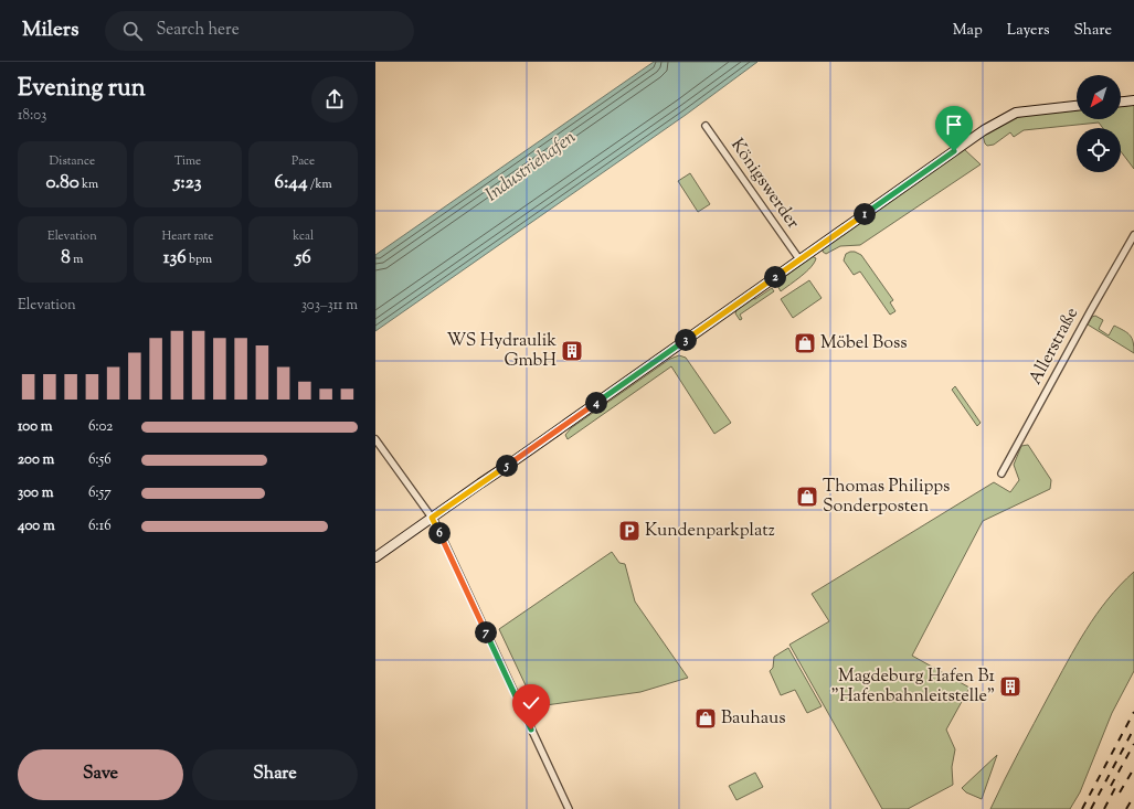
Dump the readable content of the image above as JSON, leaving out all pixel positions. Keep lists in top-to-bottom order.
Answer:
{
  "streets": {
    "street": ["Königswerder", "Allerstraße"]
  },
  "water": ["Industriehafen"],
  "places": {
    "shop": ["Möbel Boss", "Thomas Philipps Sonderposten", "Bauhaus"],
    "building": ["WS Hydraulik GmbH", "Magdeburg Hafen B1 \"Hafenbahnleitstelle\""],
    "parking": ["Kundenparkplatz"]
  },
  "north": "bottom left",
  "page": {
    "header": "Milers",
    "search": "Search here",
    "nav": ["Map", "Layers", "Share"],
    "heading": ["Evening run", "18:03"],
    "stats": [
      ["Distance", "0.80 km"],
      ["Time", "5:23"],
      ["Pace", "6:44 /km"],
      ["Elevation", "8 m"],
      ["Heart rate", "136 bpm"],
      ["kcal", "56"]
    ],
    "pins": [
      "1",
      "2",
      "3",
      "4",
      "5",
      "6",
      "7"
    ],
    "chart": ["Elevation", "303–311 m"],
    "list": [
      {
        "name": "100 m",
        "note": "6:02"
      },
      {
        "name": "200 m",
        "note": "6:56"
      },
      {
        "name": "300 m",
        "note": "6:57"
      },
      {
        "name": "400 m",
        "note": "6:16"
      }
    ],
    "buttons": ["Save", "Share"]
  }
}
